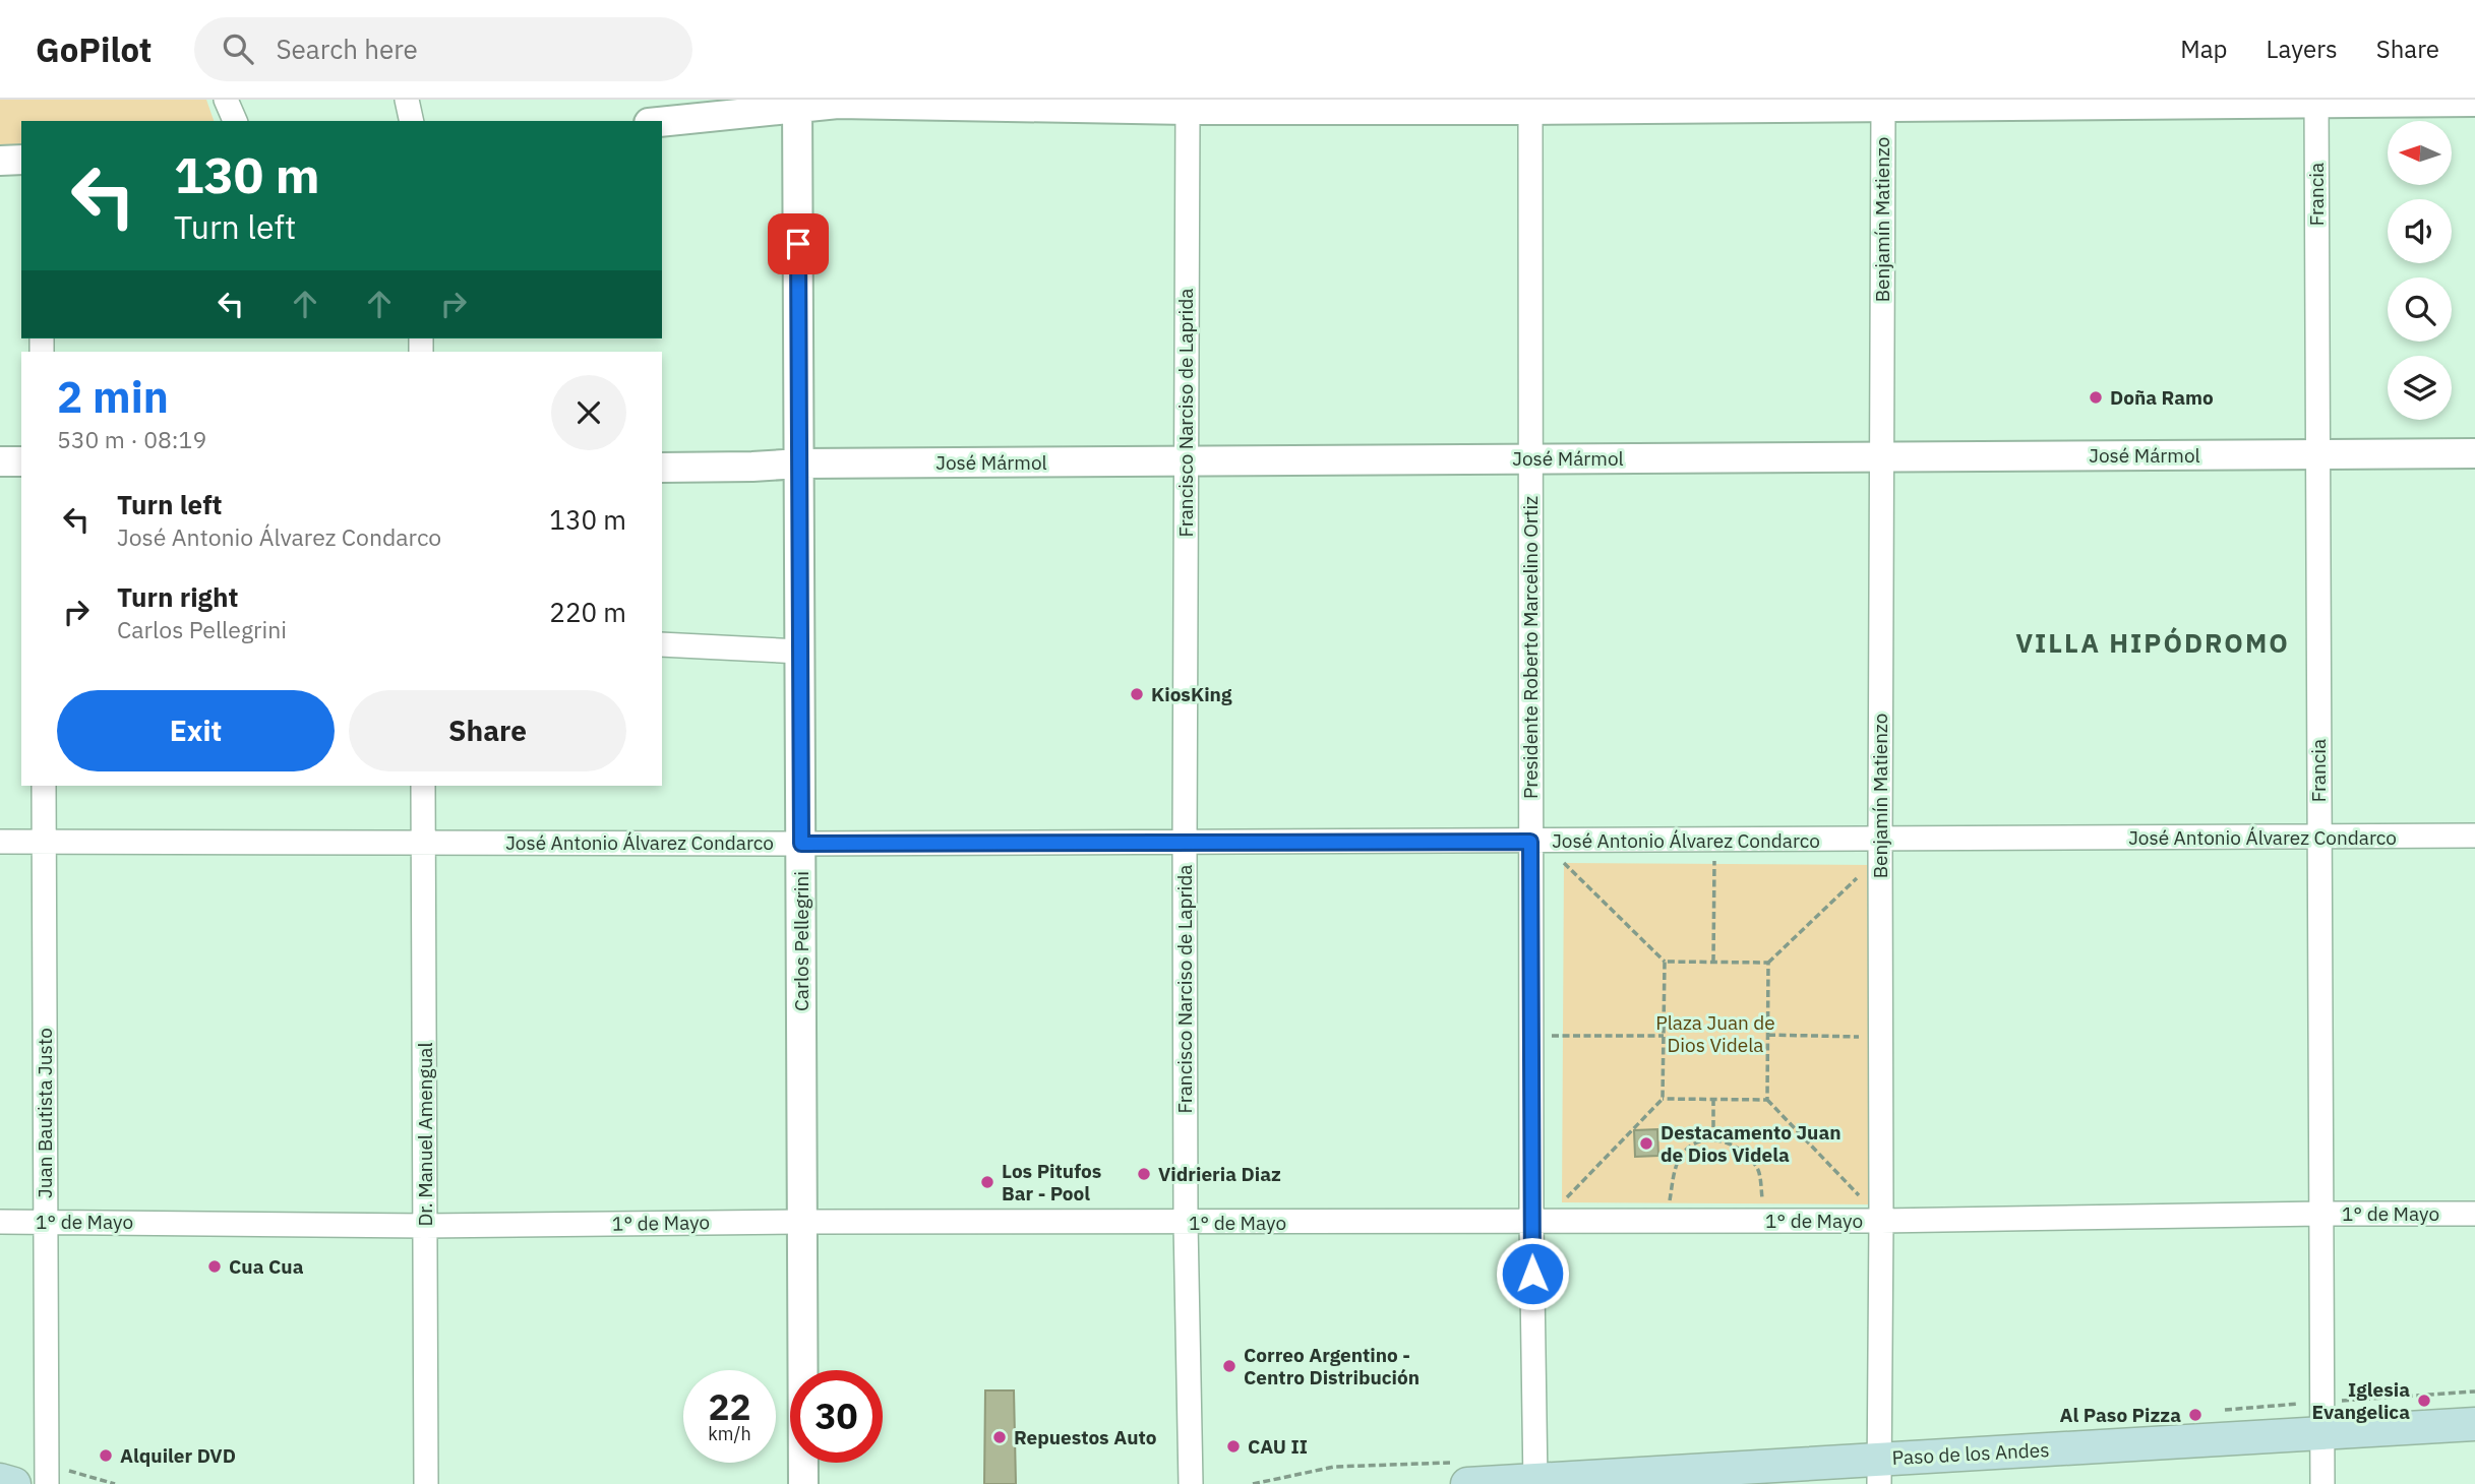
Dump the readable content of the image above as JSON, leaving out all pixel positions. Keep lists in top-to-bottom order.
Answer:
{
  "streets": {
    "main road": ["Paso de los Andes"],
    "street": [
      "Francia",
      "Benjamín Matienzo",
      "Francisco Narciso de Laprida",
      "José Mármol",
      "Presidente Roberto Marcelino Ortiz",
      "José Antonio Álvarez Condarco",
      "Carlos Pellegrini",
      "Juan Bautista Justo",
      "Dr. Manuel Amengual",
      "1° de Mayo"
    ]
  },
  "crossings": [
    ["Francia", "José Mármol"],
    ["Francia", "José Antonio Álvarez Condarco"],
    ["Francia", "1° de Mayo"],
    ["Francia", "Paso de los Andes"],
    ["Benjamín Matienzo", "José Mármol"],
    ["Benjamín Matienzo", "José Antonio Álvarez Condarco"],
    ["Benjamín Matienzo", "1° de Mayo"],
    ["Benjamín Matienzo", "Paso de los Andes"],
    ["Francisco Narciso de Laprida", "José Mármol"],
    ["Francisco Narciso de Laprida", "José Antonio Álvarez Condarco"],
    ["Francisco Narciso de Laprida", "1° de Mayo"],
    ["José Mármol", "Presidente Roberto Marcelino Ortiz"],
    ["José Mármol", "Carlos Pellegrini"],
    ["Presidente Roberto Marcelino Ortiz", "José Antonio Álvarez Condarco"],
    ["Presidente Roberto Marcelino Ortiz", "1° de Mayo"],
    ["Presidente Roberto Marcelino Ortiz", "Paso de los Andes"],
    ["José Antonio Álvarez Condarco", "Carlos Pellegrini"],
    ["José Antonio Álvarez Condarco", "Juan Bautista Justo"],
    ["José Antonio Álvarez Condarco", "Dr. Manuel Amengual"],
    ["Carlos Pellegrini", "1° de Mayo"],
    ["Juan Bautista Justo", "1° de Mayo"],
    ["Dr. Manuel Amengual", "1° de Mayo"]
  ],
  "districts": ["VILLA HIPÓDROMO"],
  "parks": ["Plaza Juan de Dios Videla"],
  "places": [
    "Doña Ramo",
    "KiosKing",
    "Destacamento Juan de Dios Videla",
    "Vidrieria Diaz",
    "Los Pitufos Bar - Pool",
    "Cua Cua",
    "Correo Argentino - Centro Distribución",
    "Iglesia Evangelica",
    "Al Paso Pizza",
    "Repuestos Auto",
    "CAU II",
    "Alquiler DVD"
  ],
  "north": "left",
  "page": {
    "header": "GoPilot",
    "search": "Search here",
    "nav": ["Map", "Layers", "Share"],
    "turn": ["130 m", "Turn left"],
    "heading": ["2 min", "530 m · 08:19"],
    "list": [
      {
        "name": "Turn left",
        "note": "José Antonio Álvarez Condarco",
        "value": "130 m"
      },
      {
        "name": "Turn right",
        "note": "Carlos Pellegrini",
        "value": "220 m"
      }
    ],
    "buttons": ["Exit", "Share"],
    "speed": "22 km/h",
    "limit": "30"
  }
}
